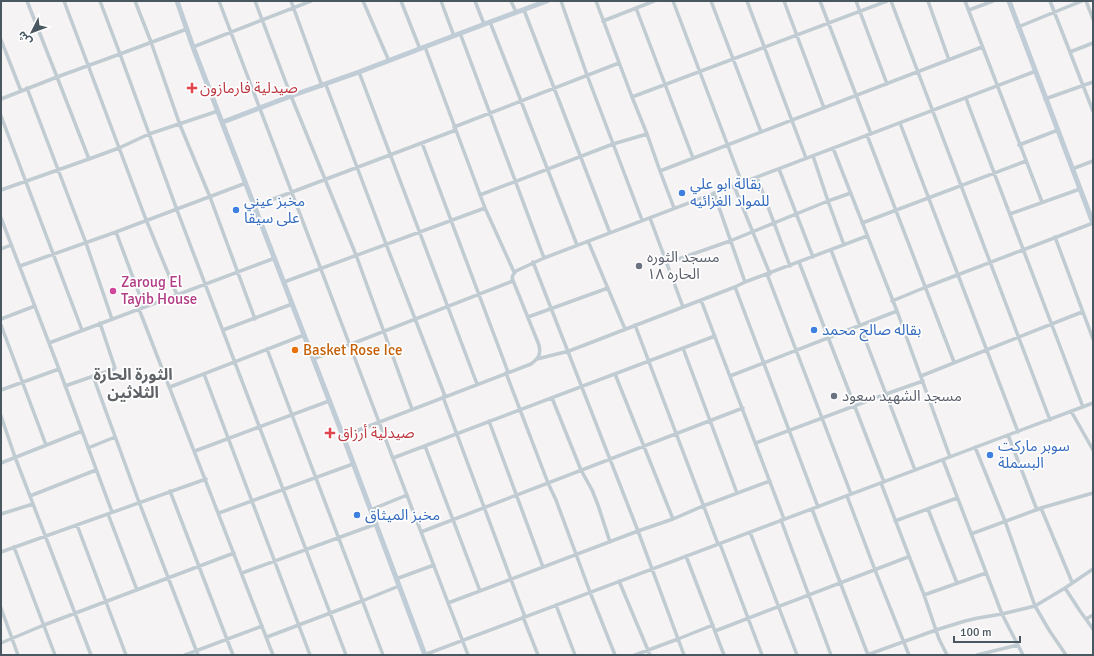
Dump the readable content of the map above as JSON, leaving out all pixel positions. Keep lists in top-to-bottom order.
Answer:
{
  "districts": ["الثورة الحارة الثلاثين"],
  "places": {
    "health": ["صيدلية فارمازون", "صيدلية أرزاق"],
    "other": [
      "بقالة ابو علي للمواد الغزائيه",
      "مخبز عيني على سيقا",
      "مسجد الثوره الحاره ١٨",
      "Zaroug El Tayib House",
      "بقاله صالح محمد",
      "Basket Rose Ice",
      "مسجد الشهيد سعود",
      "سوبر ماركت البسملة",
      "مخبز الميثاق"
    ]
  },
  "scale_bar": "100 m",
  "north": "bottom left"
}
